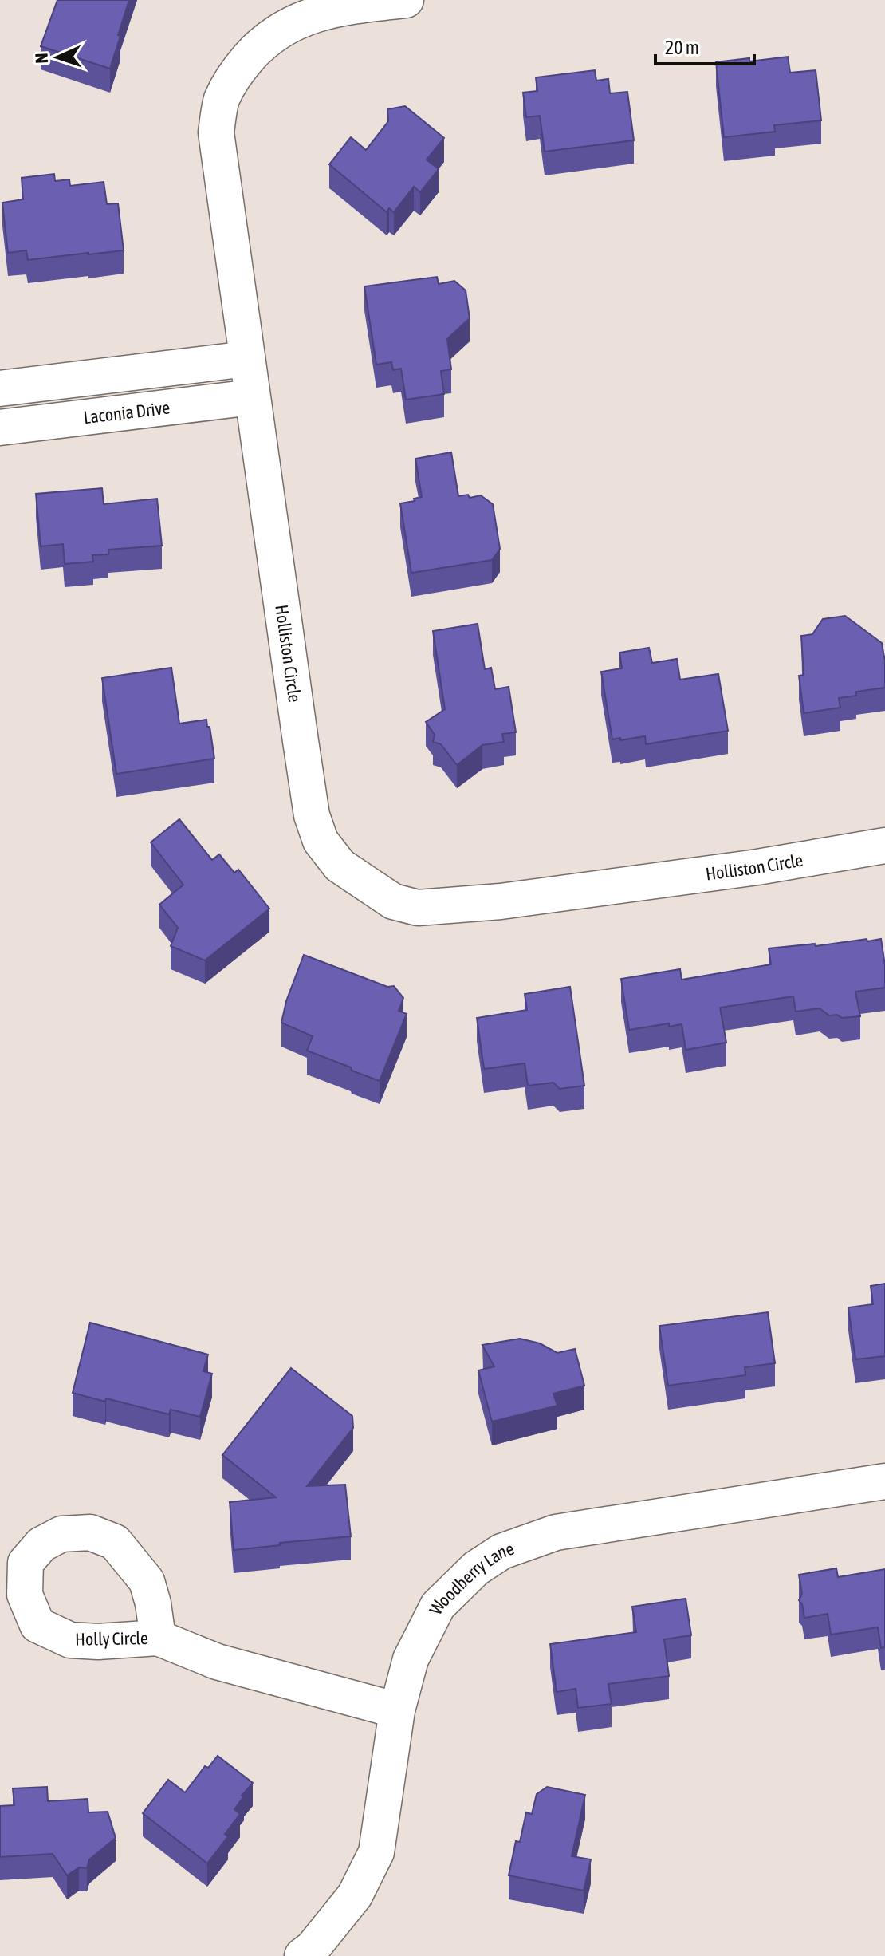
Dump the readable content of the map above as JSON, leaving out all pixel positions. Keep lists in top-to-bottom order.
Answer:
{
  "streets": {
    "street": [
      "Laconia Drive",
      "Holliston Circle",
      "Woodberry Lane",
      "Holly Circle"
    ]
  },
  "crossings": [
    ["Laconia Drive", "Holliston Circle"],
    ["Woodberry Lane", "Holly Circle"]
  ],
  "scale_bar": "20 m",
  "north": "left"
}
